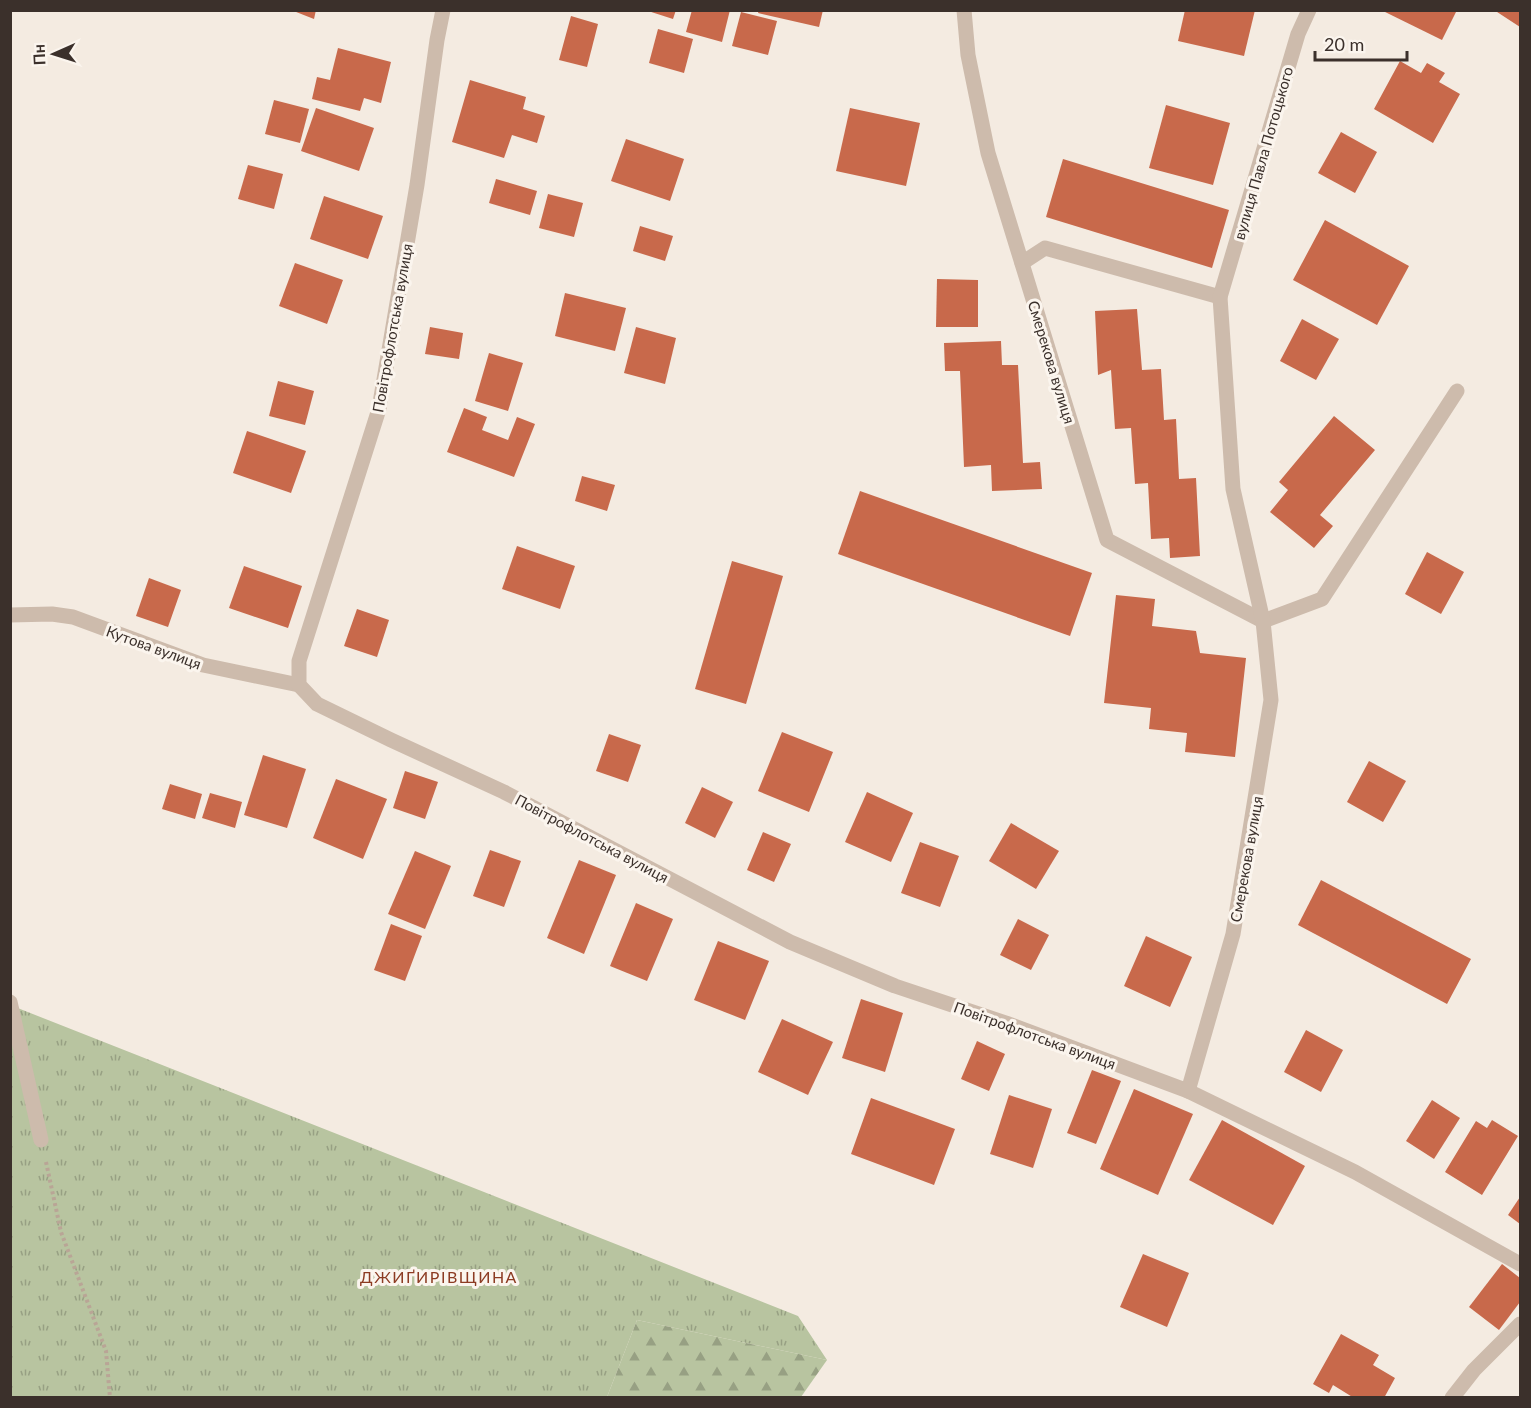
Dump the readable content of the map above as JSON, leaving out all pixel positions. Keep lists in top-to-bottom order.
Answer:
{
  "streets": {
    "street": [
      "вулиця Павла Потоцького",
      "Повітрофлотська вулиця",
      "Смерекова вулиця",
      "Кутова вулиця"
    ]
  },
  "crossings": [
    ["вулиця Павла Потоцького", "Смерекова вулиця"],
    ["Повітрофлотська вулиця", "Смерекова вулиця"],
    ["Повітрофлотська вулиця", "Кутова вулиця"]
  ],
  "districts": ["ДЖИҐИРІВЩИНА"],
  "scale_bar": "20 m",
  "north": "left"
}
